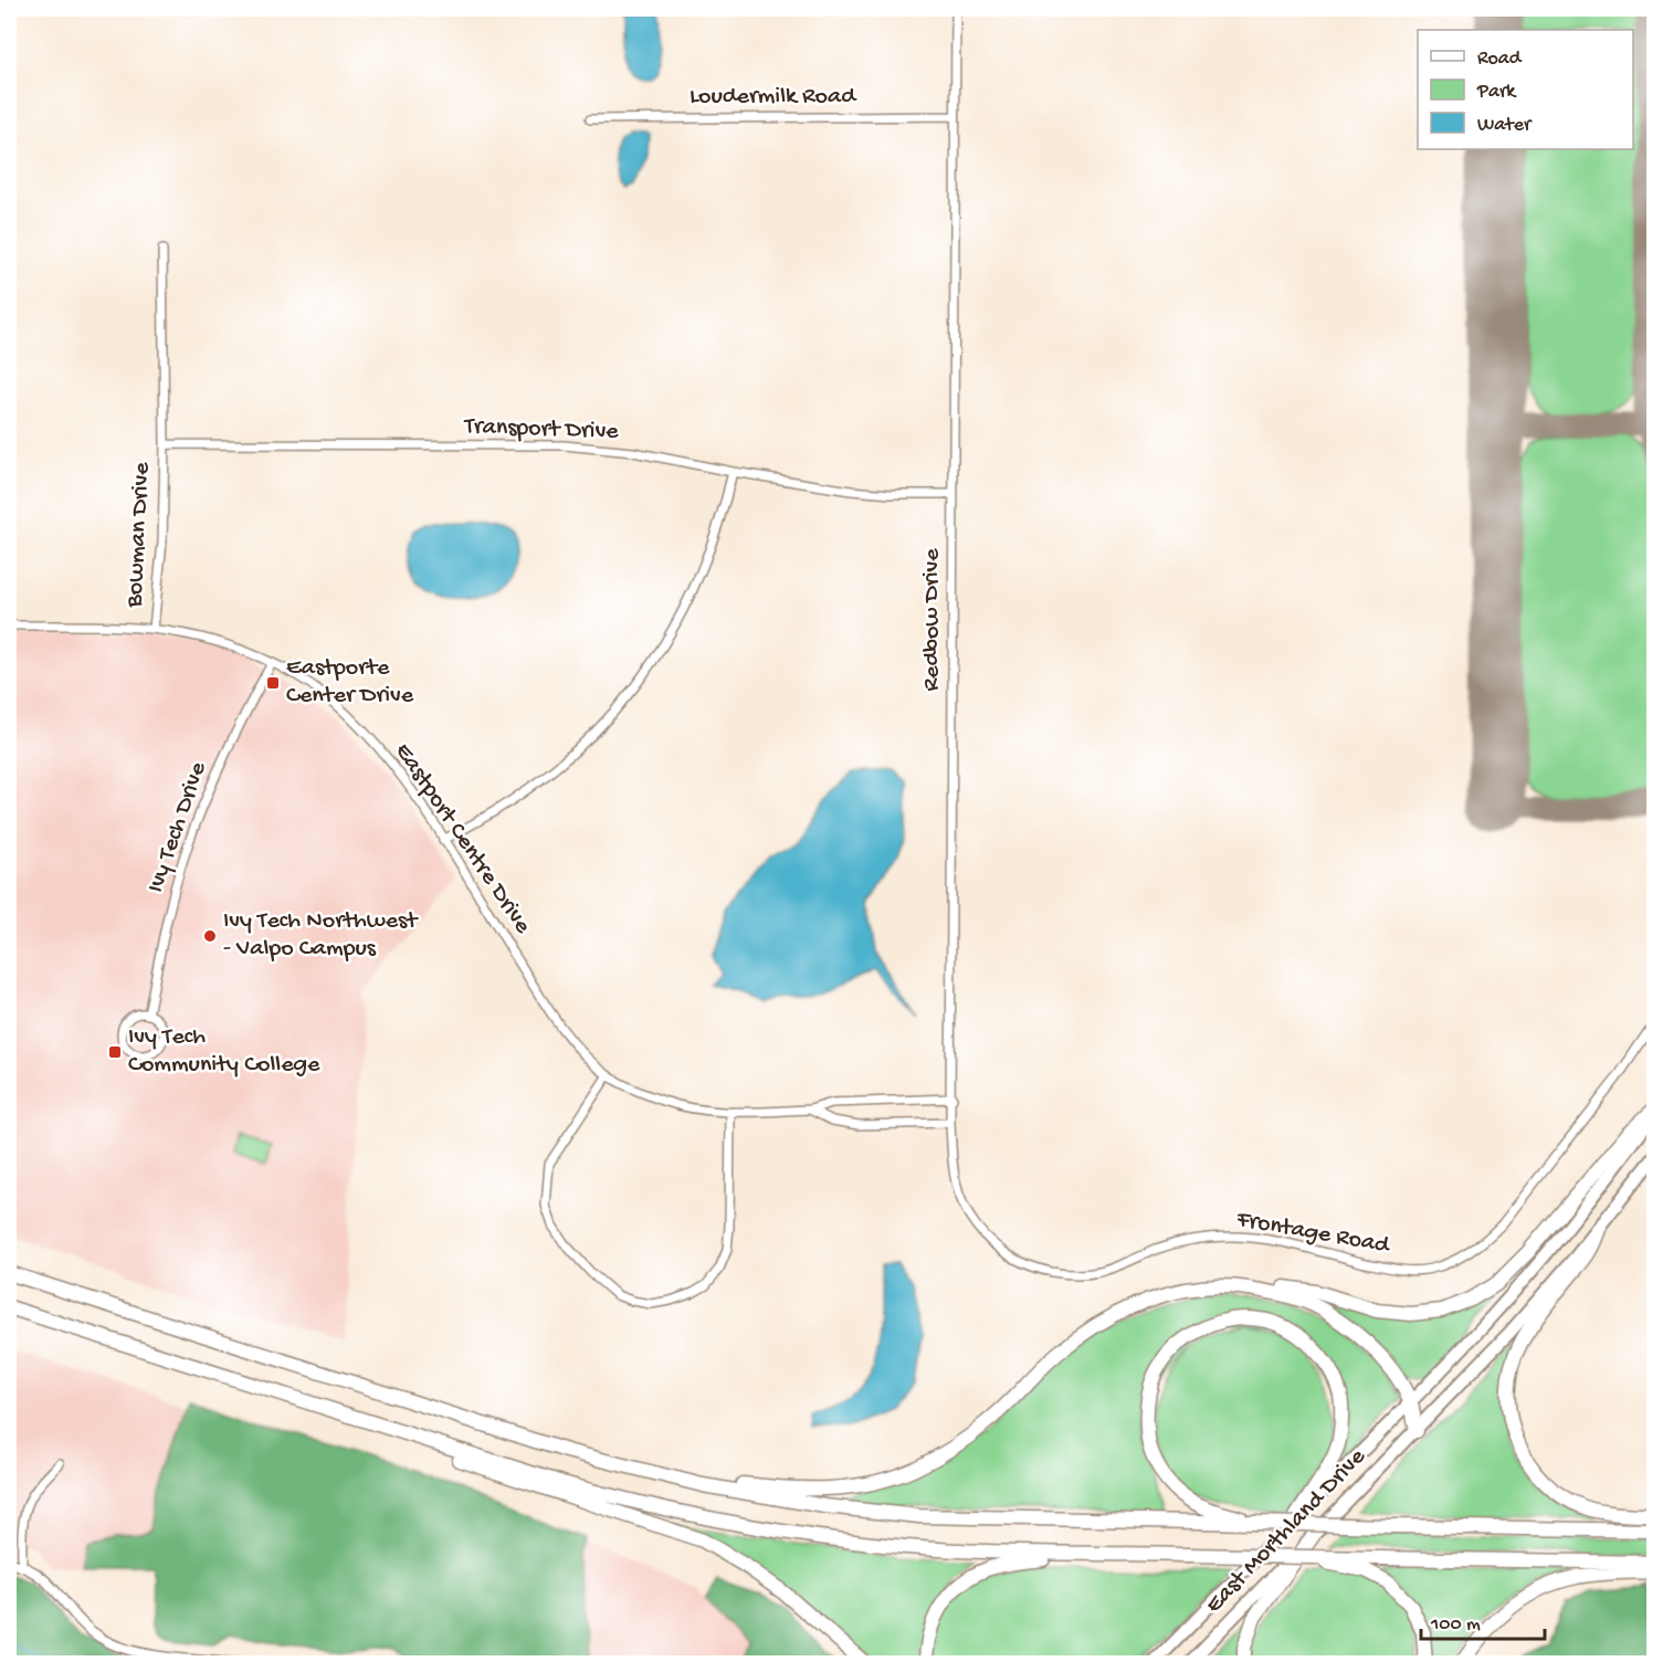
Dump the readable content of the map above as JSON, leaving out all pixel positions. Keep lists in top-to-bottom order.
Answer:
{
  "streets": {
    "highway": ["East Morthland Drive"],
    "street": [
      "Loudermilk Road",
      "Transport Drive",
      "Bowman Drive",
      "Redbow Drive",
      "Ivy Tech Drive",
      "Eastport Centre Drive",
      "Frontage Road"
    ]
  },
  "crossings": [
    ["Loudermilk Road", "Redbow Drive"],
    ["Transport Drive", "Bowman Drive"],
    ["Transport Drive", "Redbow Drive"],
    ["Bowman Drive", "Eastport Centre Drive"],
    ["Redbow Drive", "Eastport Centre Drive"],
    ["Redbow Drive", "Frontage Road"],
    ["Ivy Tech Drive", "Eastport Centre Drive"],
    ["Eastport Centre Drive", "Frontage Road"]
  ],
  "places": {
    "transit": ["Eastporte Center Drive", "Ivy Tech Community College"],
    "other": ["Ivy Tech Northwest - Valpo Campus"]
  },
  "legend": ["Road", "Park", "Water"],
  "scale_bar": "100 m"
}
